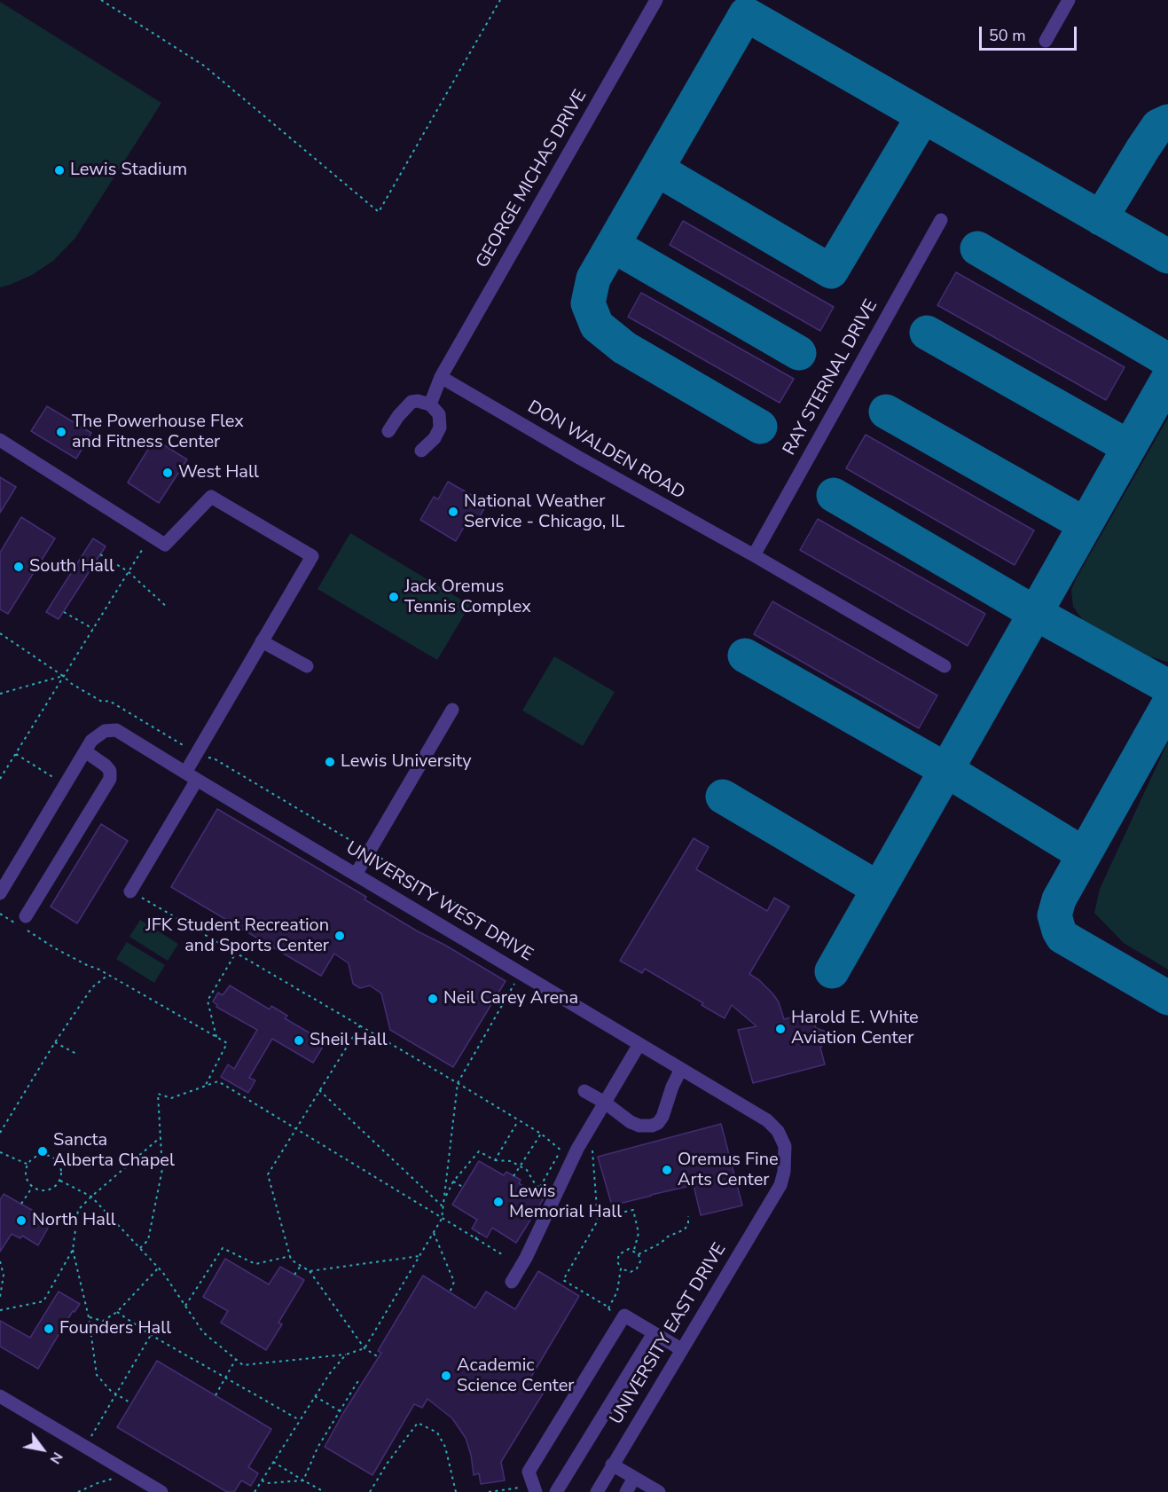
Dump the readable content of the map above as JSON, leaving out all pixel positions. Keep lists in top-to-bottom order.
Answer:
{
  "streets": {
    "street": [
      "GEORGE MICHAS DRIVE",
      "RAY STERNAL DRIVE",
      "DON WALDEN ROAD",
      "UNIVERSITY WEST DRIVE",
      "UNIVERSITY EAST DRIVE"
    ]
  },
  "crossings": [
    ["GEORGE MICHAS DRIVE", "DON WALDEN ROAD"],
    ["RAY STERNAL DRIVE", "DON WALDEN ROAD"],
    ["UNIVERSITY WEST DRIVE", "UNIVERSITY EAST DRIVE"]
  ],
  "places": [
    "Lewis Stadium",
    "The Powerhouse Flex and Fitness Center",
    "West Hall",
    "National Weather Service - Chicago, IL",
    "South Hall",
    "Jack Oremus Tennis Complex",
    "Lewis University",
    "JFK Student Recreation and Sports Center",
    "Neil Carey Arena",
    "Harold E. White Aviation Center",
    "Sheil Hall",
    "Sancta Alberta Chapel",
    "Oremus Fine Arts Center",
    "Lewis Memorial Hall",
    "North Hall",
    "Founders Hall",
    "Academic Science Center"
  ],
  "scale_bar": "50 m",
  "north": "bottom right"
}
